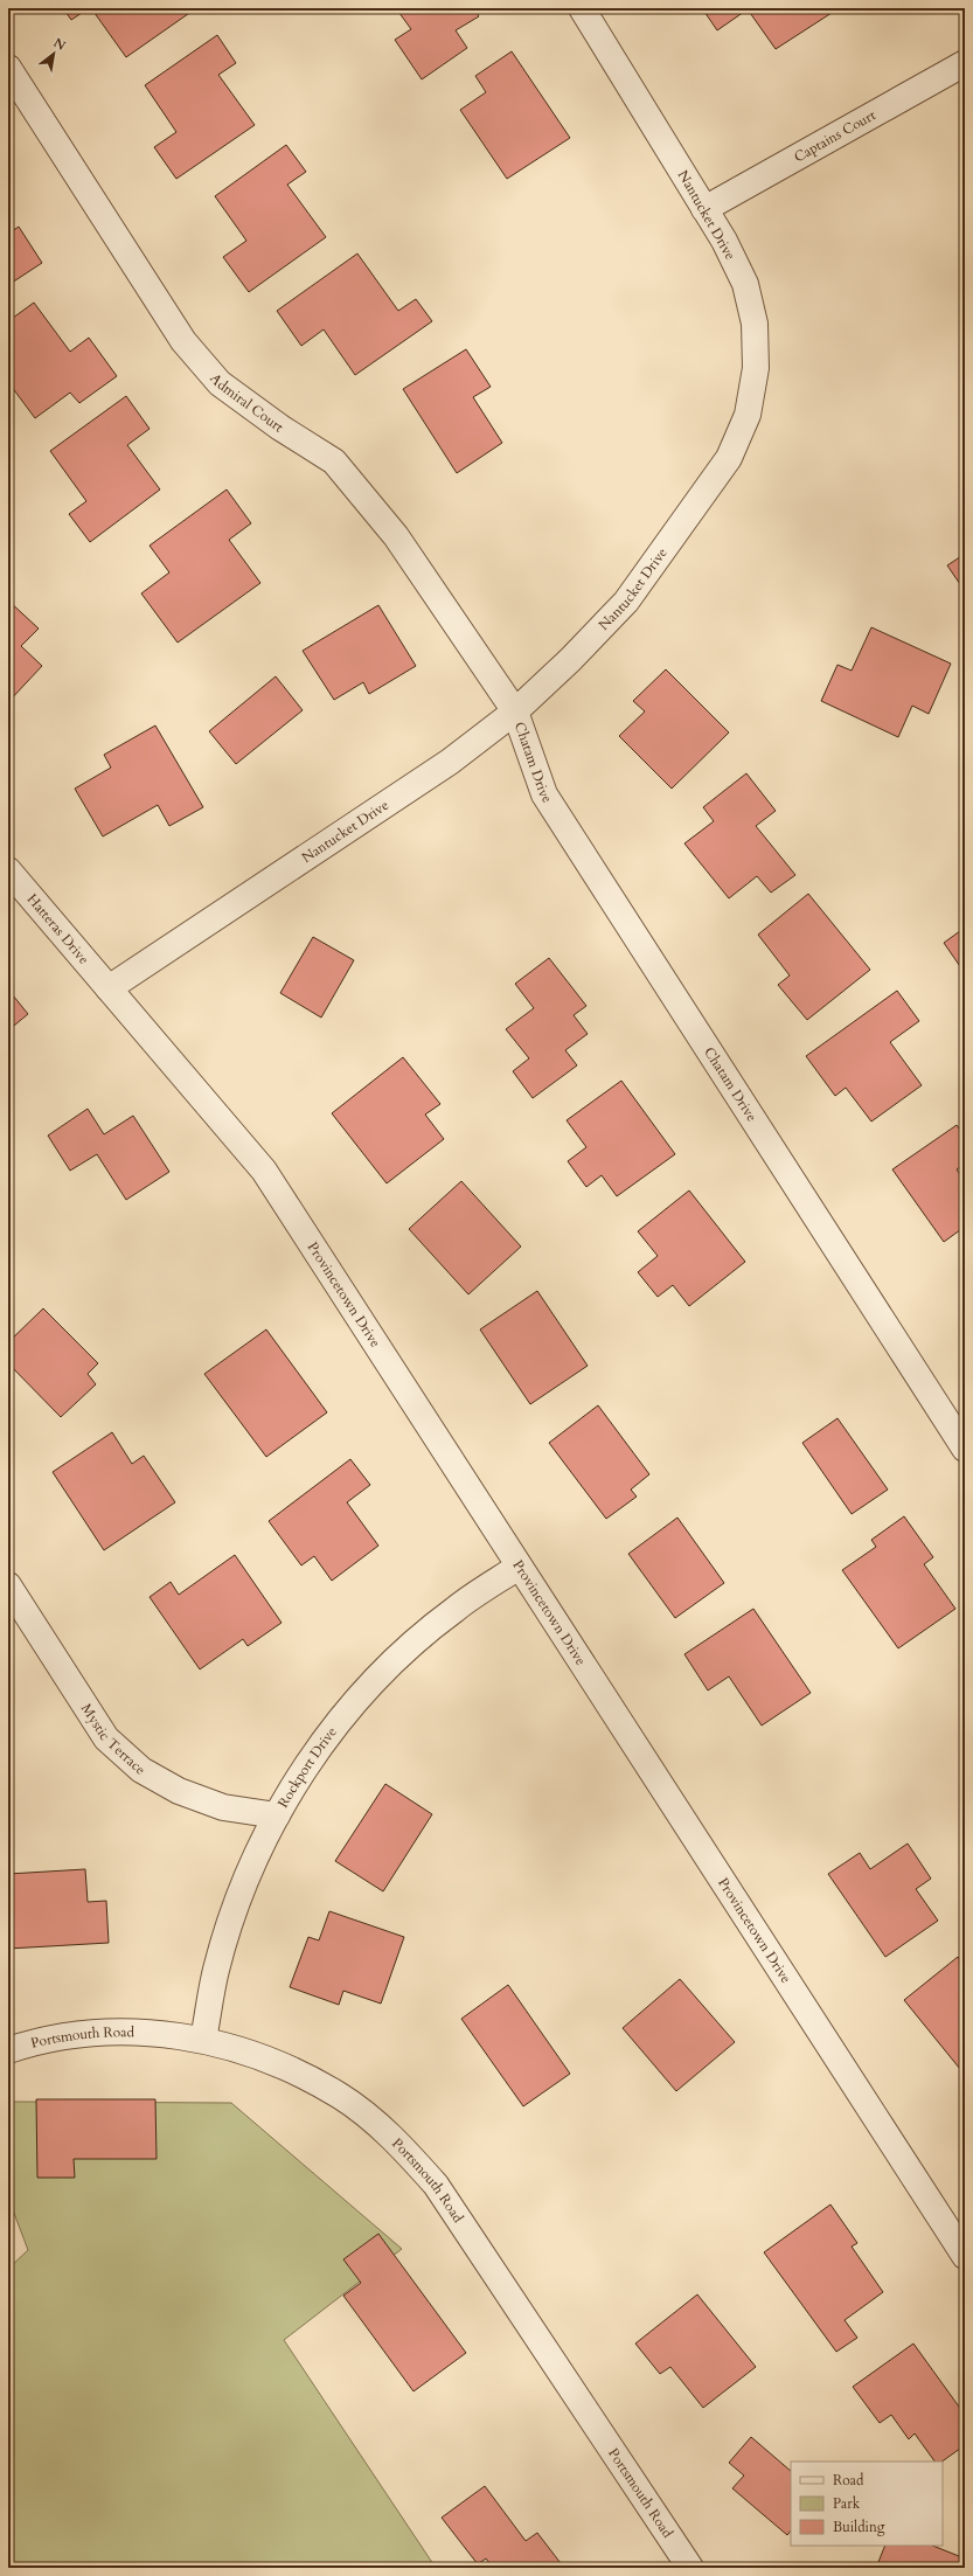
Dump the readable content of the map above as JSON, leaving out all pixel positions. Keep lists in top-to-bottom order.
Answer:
{
  "streets": {
    "street": [
      "Captains Court",
      "Nantucket Drive",
      "Admiral Court",
      "Chatam Drive",
      "Hatteras Drive",
      "Provincetown Drive",
      "Mystic Terrace",
      "Rockport Drive",
      "Portsmouth Road"
    ]
  },
  "crossings": [
    ["Captains Court", "Nantucket Drive"],
    ["Nantucket Drive", "Admiral Court"],
    ["Nantucket Drive", "Chatam Drive"],
    ["Nantucket Drive", "Hatteras Drive"],
    ["Nantucket Drive", "Provincetown Drive"],
    ["Admiral Court", "Chatam Drive"],
    ["Hatteras Drive", "Provincetown Drive"],
    ["Provincetown Drive", "Rockport Drive"],
    ["Mystic Terrace", "Rockport Drive"],
    ["Rockport Drive", "Portsmouth Road"]
  ],
  "legend": ["Road", "Park", "Building"],
  "north": "top right"
}
